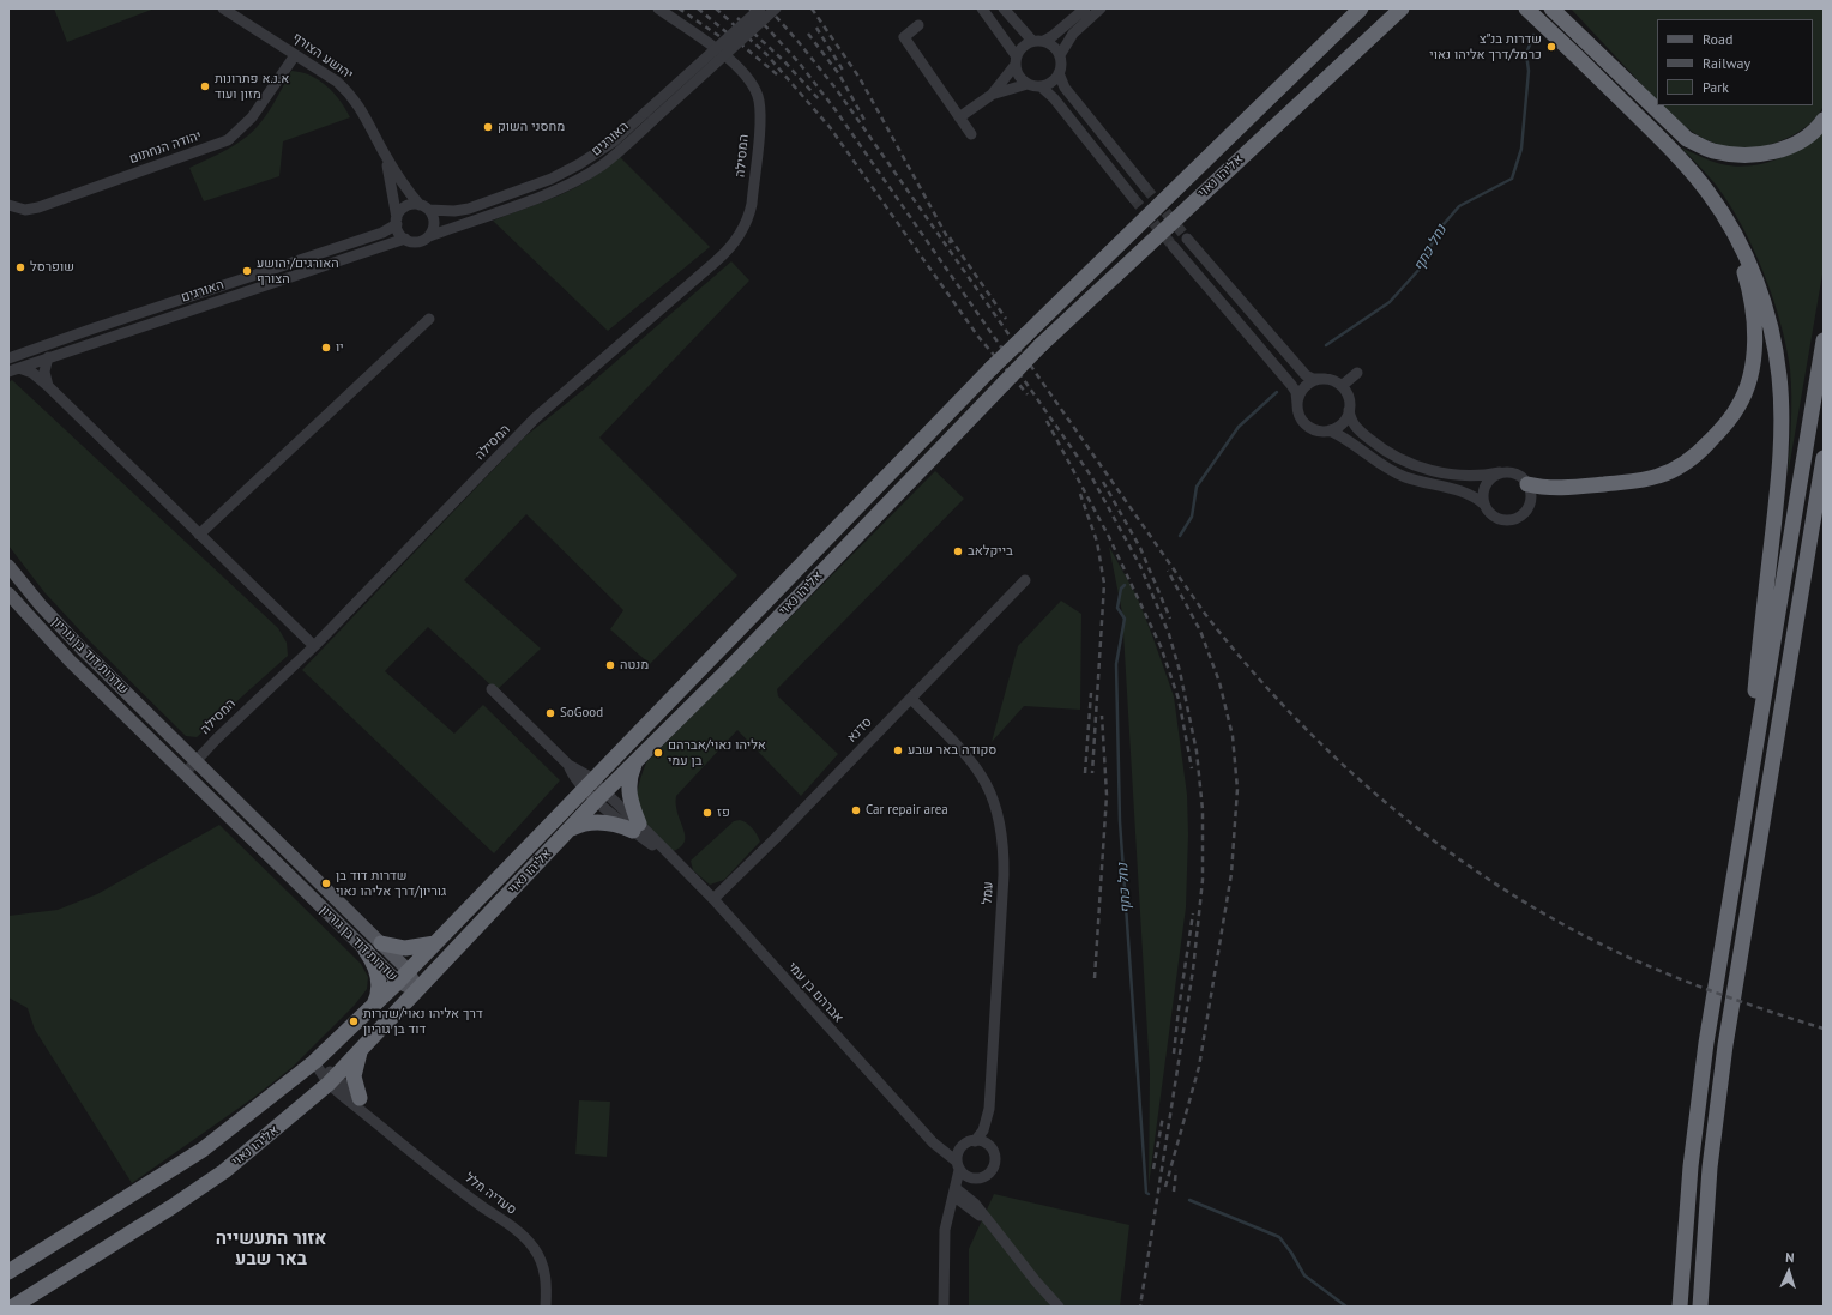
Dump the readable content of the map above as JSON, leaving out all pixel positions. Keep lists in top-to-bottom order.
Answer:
{
  "streets": {
    "highway": ["אליהו נאוי"],
    "main road": ["שדרות דוד בן גוריון"],
    "street": [
      "יהושע הצורף",
      "האורגים",
      "יהודה הנחתום",
      "המסילה",
      "סדנא",
      "עמל",
      "אברהם בן עמי",
      "סעדיה מלל"
    ]
  },
  "crossings": [
    ["יהושע הצורף", "האורגים"],
    ["יהושע הצורף", "יהודה הנחתום"],
    ["המסילה", "שדרות דוד בן גוריון"],
    ["אליהו נאוי", "שדרות דוד בן גוריון"],
    ["אליהו נאוי", "אברהם בן עמי"],
    ["אליהו נאוי", "סעדיה מלל"],
    ["סדנא", "עמל"],
    ["סדנא", "אברהם בן עמי"],
    ["עמל", "אברהם בן עמי"]
  ],
  "districts": ["אזור התעשייה באר שבע"],
  "water": ["נחל כתף"],
  "places": [
    "שדרות בנ״צ כרמל/דרך אליהו נאוי",
    "א.נ.א פתרונות מזון ועוד",
    "מחסני השוק",
    "שופרסל",
    "האורגים/יהושע הצורף",
    "יו",
    "בייקלאב",
    "מנטה",
    "SoGood",
    "סקודה באר שבע",
    "אליהו נאוי/אברהם בן עמי",
    "Car repair area",
    "פז",
    "שדרות דוד בן גוריון/דרך אליהו נאוי",
    "דרך אליהו נאוי/שדרות דוד בן גוריון"
  ],
  "legend": ["Road", "Railway", "Park"],
  "north": "top"
}
